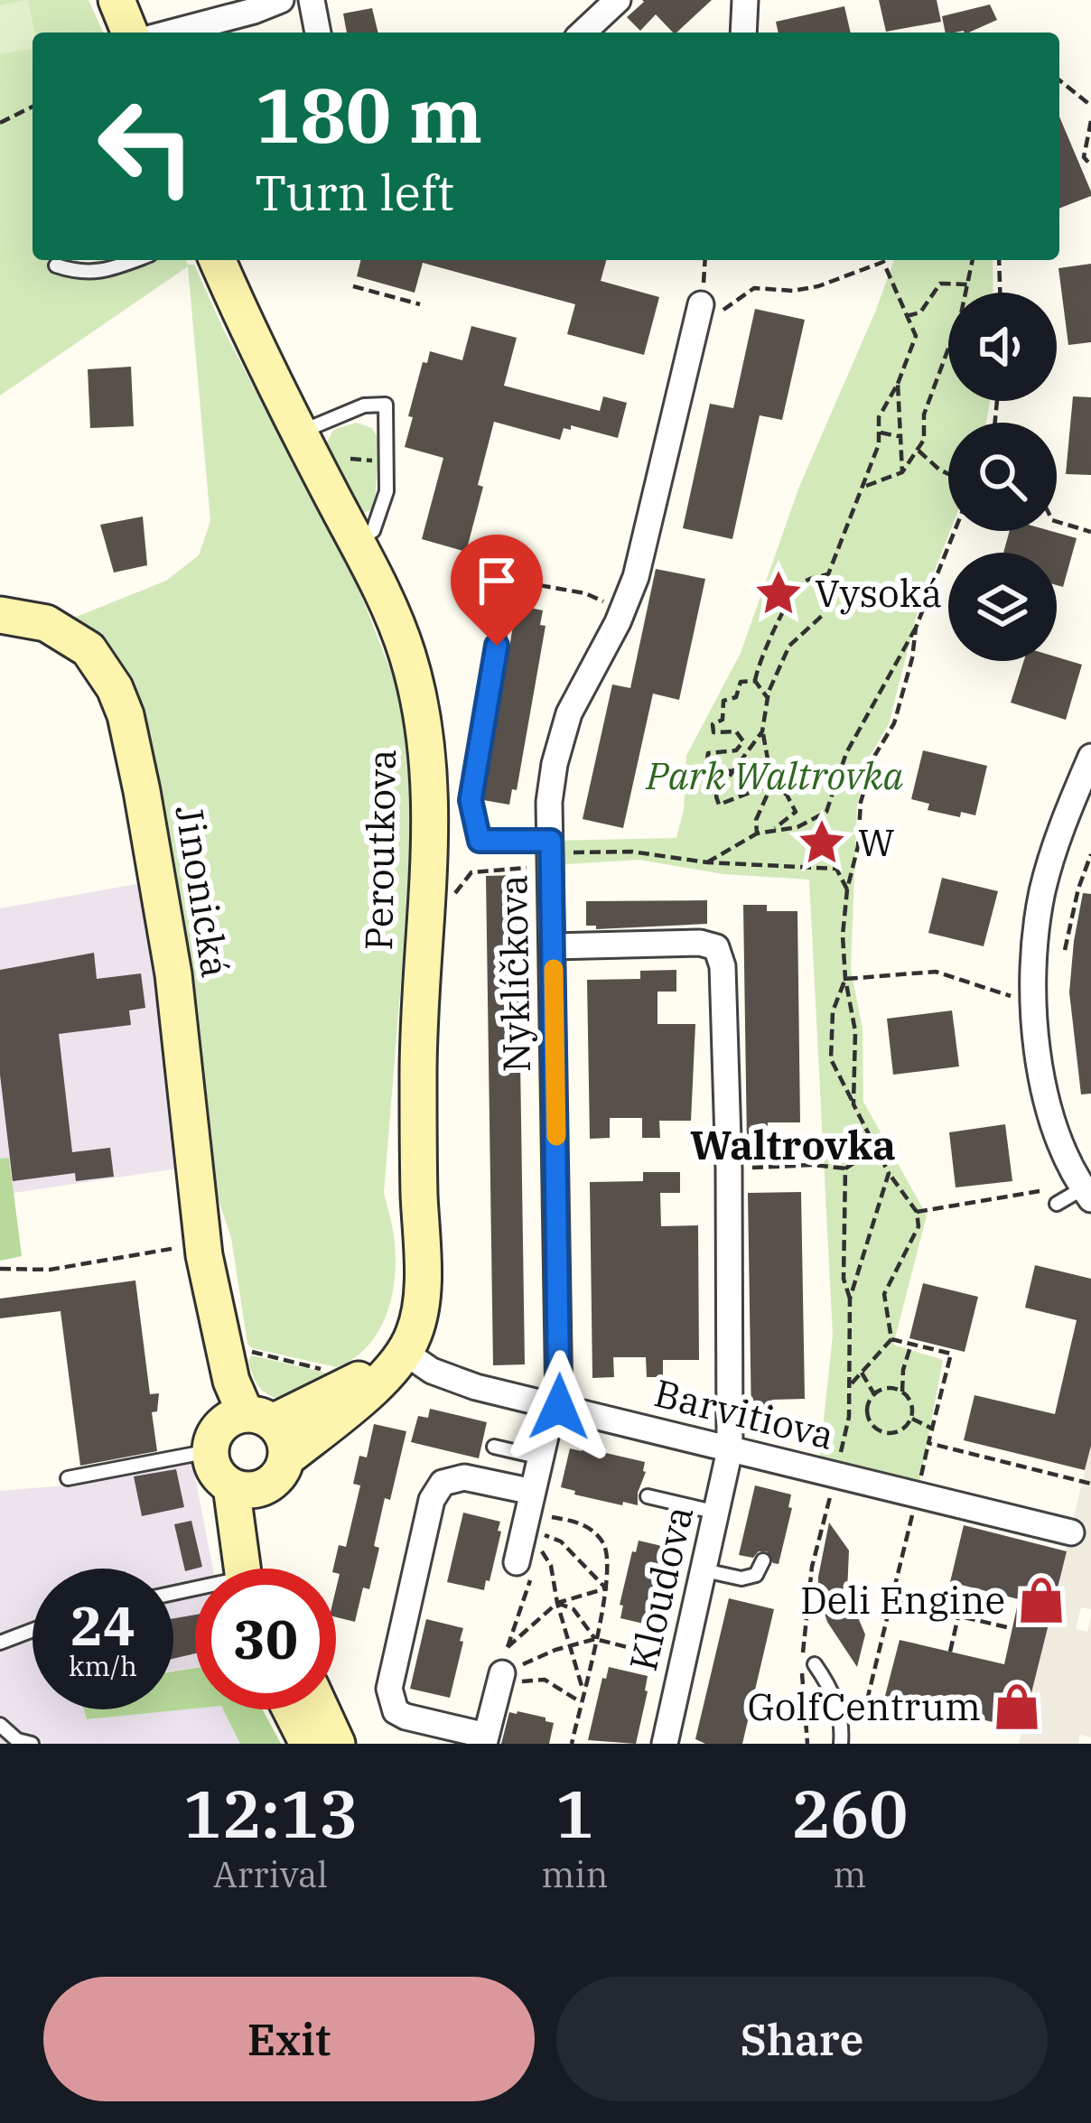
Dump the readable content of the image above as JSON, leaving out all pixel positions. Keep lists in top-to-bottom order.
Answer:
{
  "streets": {
    "street": [
      "Peroutkova",
      "Jinonická",
      "Nyklíčkova",
      "Barvitiova",
      "Kloudova"
    ]
  },
  "crossings": [
    ["Peroutkova", "Barvitiova"],
    ["Nyklíčkova", "Barvitiova"],
    ["Nyklíčkova", "Kloudova"],
    ["Barvitiova", "Kloudova"]
  ],
  "districts": ["Waltrovka"],
  "parks": ["Park Waltrovka"],
  "places": {
    "place": ["Vysoká", "W"],
    "shop": ["Deli Engine", "GolfCentrum"]
  },
  "page": {
    "turn": ["180 m", "Turn left"],
    "speed": "24 km/h",
    "limit": "30",
    "eta": [
      "12:13",
      "Arrival",
      "1",
      "min",
      "260",
      "m"
    ],
    "buttons": ["Exit", "Share"]
  }
}
